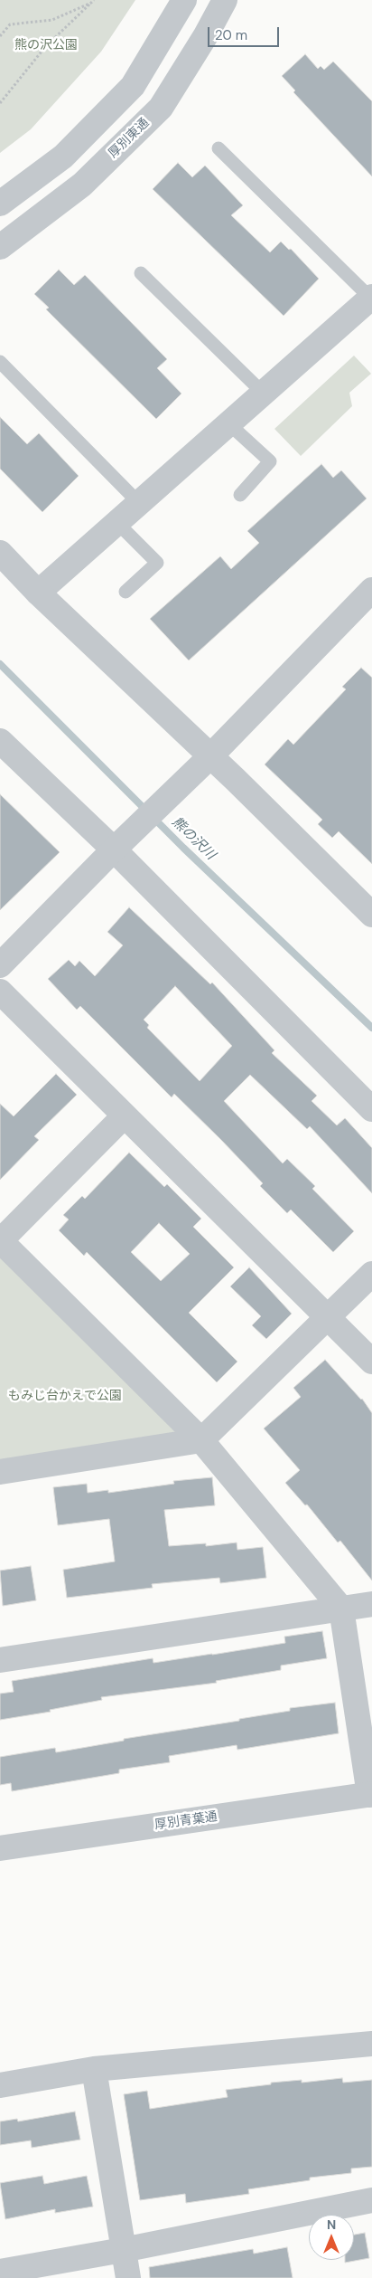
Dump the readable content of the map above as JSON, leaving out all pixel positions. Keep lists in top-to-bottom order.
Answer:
{
  "streets": {
    "street": ["厚別東通", "厚別青葉通"]
  },
  "water": ["熊の沢川"],
  "parks": ["熊の沢公園", "もみじ台かえで公園"],
  "scale_bar": "20 m",
  "north": "top"
}
